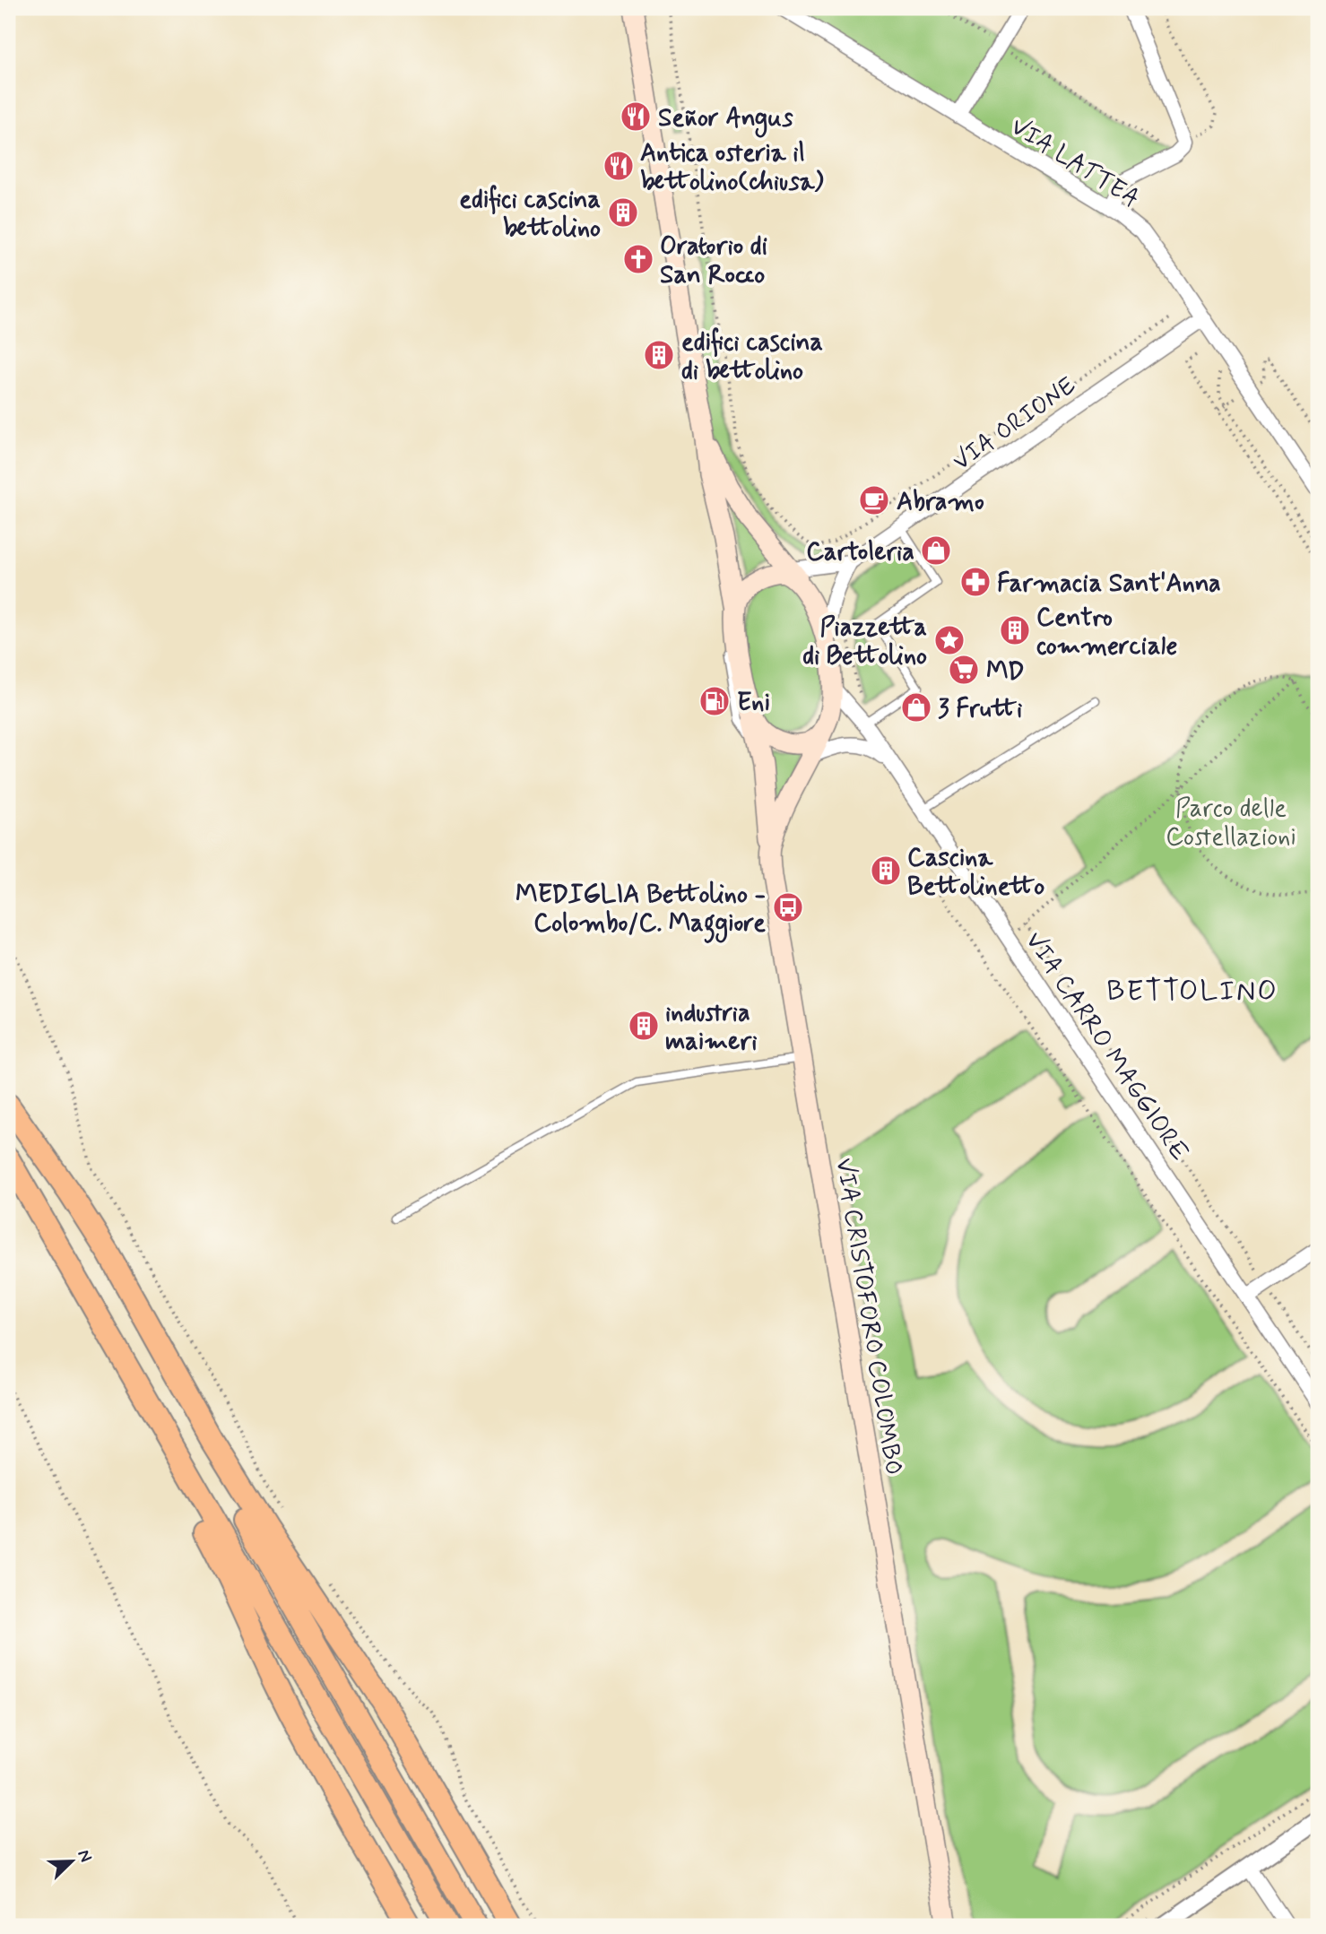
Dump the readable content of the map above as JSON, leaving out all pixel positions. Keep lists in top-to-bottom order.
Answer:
{
  "streets": {
    "main road": ["VIA CRISTOFORO COLOMBO"],
    "street": ["VIA LATTEA", "VIA ORIONE", "VIA CARRO MAGGIORE"]
  },
  "crossings": [
    ["VIA LATTEA", "VIA ORIONE"],
    ["VIA CARRO MAGGIORE", "VIA CRISTOFORO COLOMBO"]
  ],
  "districts": ["BETTOLINO"],
  "parks": ["Parco delle Costellazioni"],
  "places": {
    "restaurant": ["Señor Angus", "Antica osteria il bettolino(chiusa)"],
    "building": [
      "edifici cascina bettolino",
      "edifici cascina di bettolino",
      "Centro commerciale",
      "Cascina Bettolinetto",
      "industria maimeri"
    ],
    "church": ["Oratorio di San Rocco"],
    "cafe": ["Abramo"],
    "shop": ["Cartoleria", "3 Frutti"],
    "pharmacy": ["Farmacia Sant'Anna"],
    "place": ["Piazzetta di Bettolino"],
    "supermarket": ["MD"],
    "fuel station": ["Eni"],
    "bus stop": ["MEDIGLIA Bettolino - Colombo/C. Maggiore"]
  },
  "north": "top right"
}
